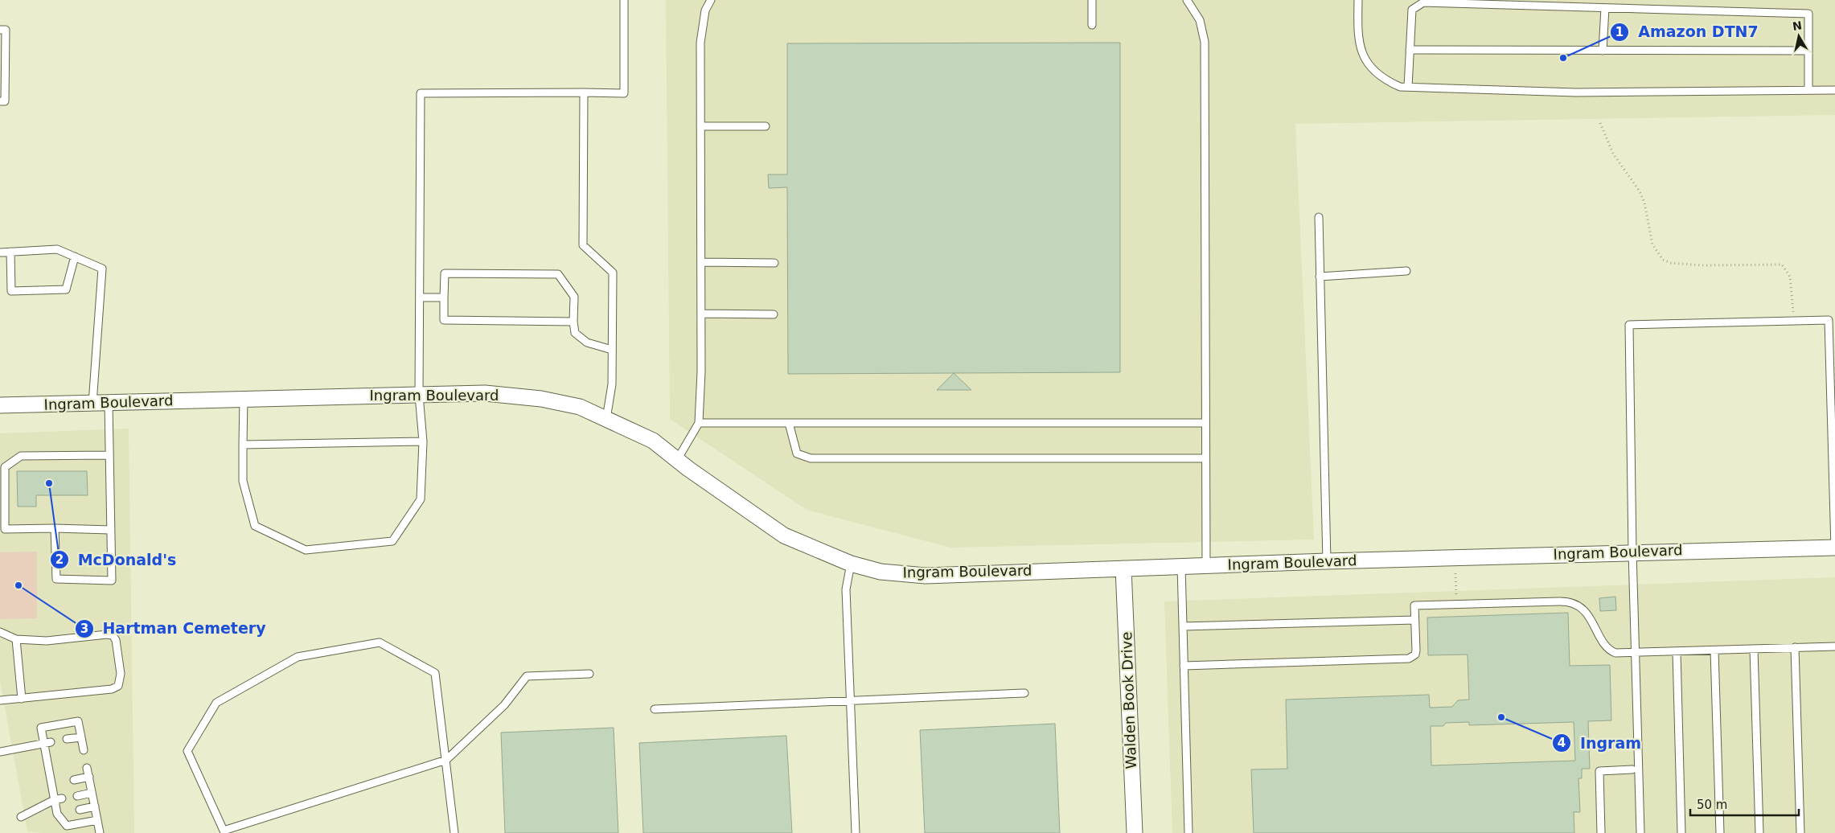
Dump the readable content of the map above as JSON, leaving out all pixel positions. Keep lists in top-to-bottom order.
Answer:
{
  "streets": {
    "street": ["Ingram Boulevard", "Walden Book Drive"]
  },
  "crossings": [
    ["Ingram Boulevard", "Walden Book Drive"]
  ],
  "places": [
    "Amazon DTN7",
    "McDonald's",
    "Hartman Cemetery",
    "Ingram"
  ],
  "scale_bar": "50 m",
  "north": "top"
}
